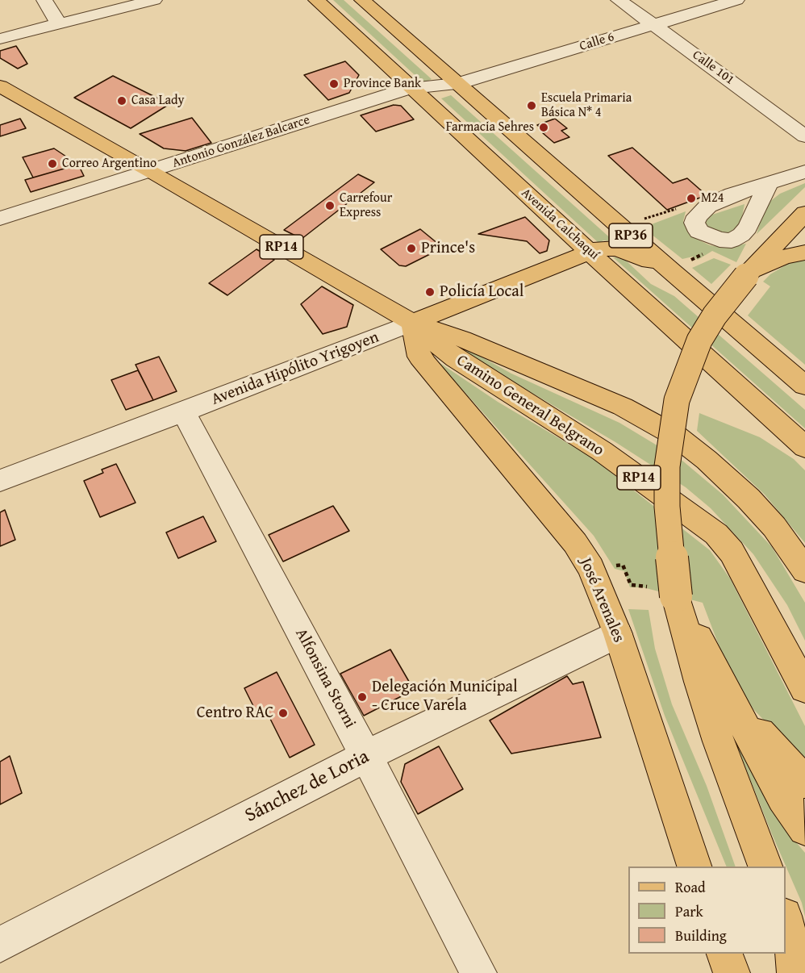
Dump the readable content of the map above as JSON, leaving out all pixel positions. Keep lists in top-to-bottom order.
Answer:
{
  "streets": {
    "main road": [
      "Avenida Calchaquí",
      "RP36",
      "RP14",
      "Avenida Hipólito Yrigoyen",
      "Camino General Belgrano",
      "José Arenales"
    ],
    "street": [
      "Calle 6",
      "Calle 101",
      "Antonio González Balcarce",
      "Alfonsina Storni",
      "Sánchez de Loria"
    ]
  },
  "crossings": [
    ["Calle 6", "Calle 101"],
    ["Calle 6", "Antonio González Balcarce"],
    ["Calle 6", "RP36"],
    ["Antonio González Balcarce", "Avenida Calchaquí"],
    ["Antonio González Balcarce", "RP36"],
    ["Antonio González Balcarce", "Camino General Belgrano"],
    ["Avenida Calchaquí", "Avenida Hipólito Yrigoyen"],
    ["RP36", "Avenida Hipólito Yrigoyen"],
    ["Avenida Hipólito Yrigoyen", "Camino General Belgrano"],
    ["Avenida Hipólito Yrigoyen", "José Arenales"],
    ["Avenida Hipólito Yrigoyen", "Alfonsina Storni"],
    ["Camino General Belgrano", "José Arenales"],
    ["José Arenales", "Sánchez de Loria"],
    ["Alfonsina Storni", "Sánchez de Loria"]
  ],
  "places": [
    "Province Bank",
    "Casa Lady",
    "Escuela Primaria Básica N* 4",
    "Farmacia Sehres",
    "Correo Argentino",
    "M24",
    "Carrefour Express",
    "Prince's",
    "Policía Local",
    "Delegación Municipal - Cruce Varela",
    "Centro RAC"
  ],
  "legend": ["Road", "Park", "Building"]
}
